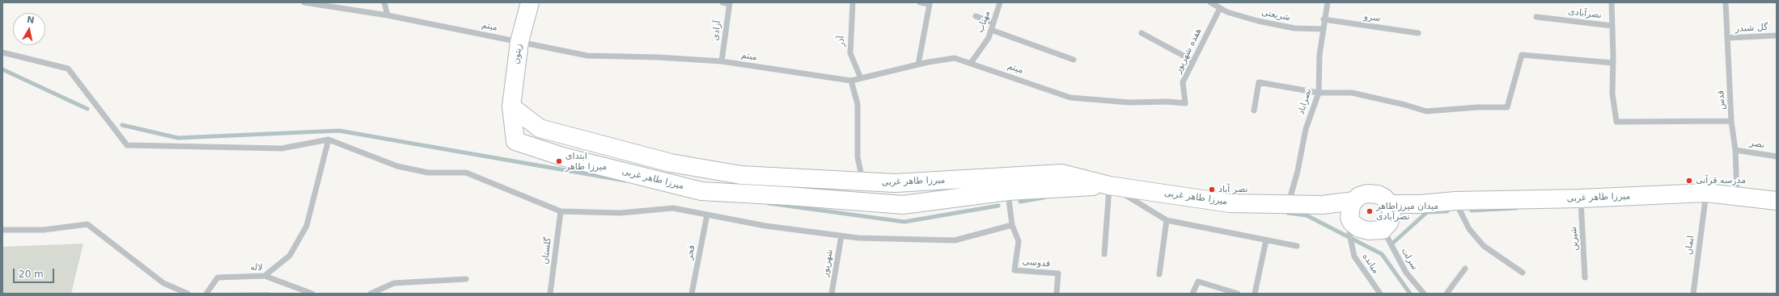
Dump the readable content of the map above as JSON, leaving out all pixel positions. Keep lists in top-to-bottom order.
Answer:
{
  "streets": {
    "main road": ["زیتون", "میرزا طاهر غربی"],
    "street": [
      "نصرآبادی",
      "شریعتی",
      "سرو",
      "مهتاب",
      "میثم",
      "گل شبدر",
      "آزادی",
      "آذر",
      "هفده شهریور",
      "قدس",
      "نصراباد",
      "نصر",
      "شیرین",
      "ایمان",
      "گلستان",
      "فجر",
      "سرلت",
      "شهریور",
      "قدوسی",
      "میانده",
      "لاله"
    ]
  },
  "crossings": [
    ["شریعتی", "هفده شهریور"],
    ["شریعتی", "نصراباد"],
    ["سرو", "نصراباد"],
    ["مهتاب", "میثم"],
    ["میثم", "آزادی"],
    ["میثم", "آذر"],
    ["میثم", "هفده شهریور"],
    ["میثم", "زیتون"],
    ["گل شبدر", "قدس"],
    ["زیتون", "میرزا طاهر غربی"],
    ["قدس", "نصر"],
    ["قدس", "میرزا طاهر غربی"],
    ["نصراباد", "میرزا طاهر غربی"],
    ["میرزا طاهر غربی", "شیرین"],
    ["میرزا طاهر غربی", "سرلت"],
    ["میرزا طاهر غربی", "قدوسی"],
    ["میرزا طاهر غربی", "میانده"],
    ["سرلت", "میانده"]
  ],
  "places": [
    "ابتدای میرزا طاهر",
    "مدرسه قرآنی",
    "نصر آباد",
    "میدان میرزاطاهر نصرآبادی"
  ],
  "scale_bar": "20 m",
  "north": "top"
}
